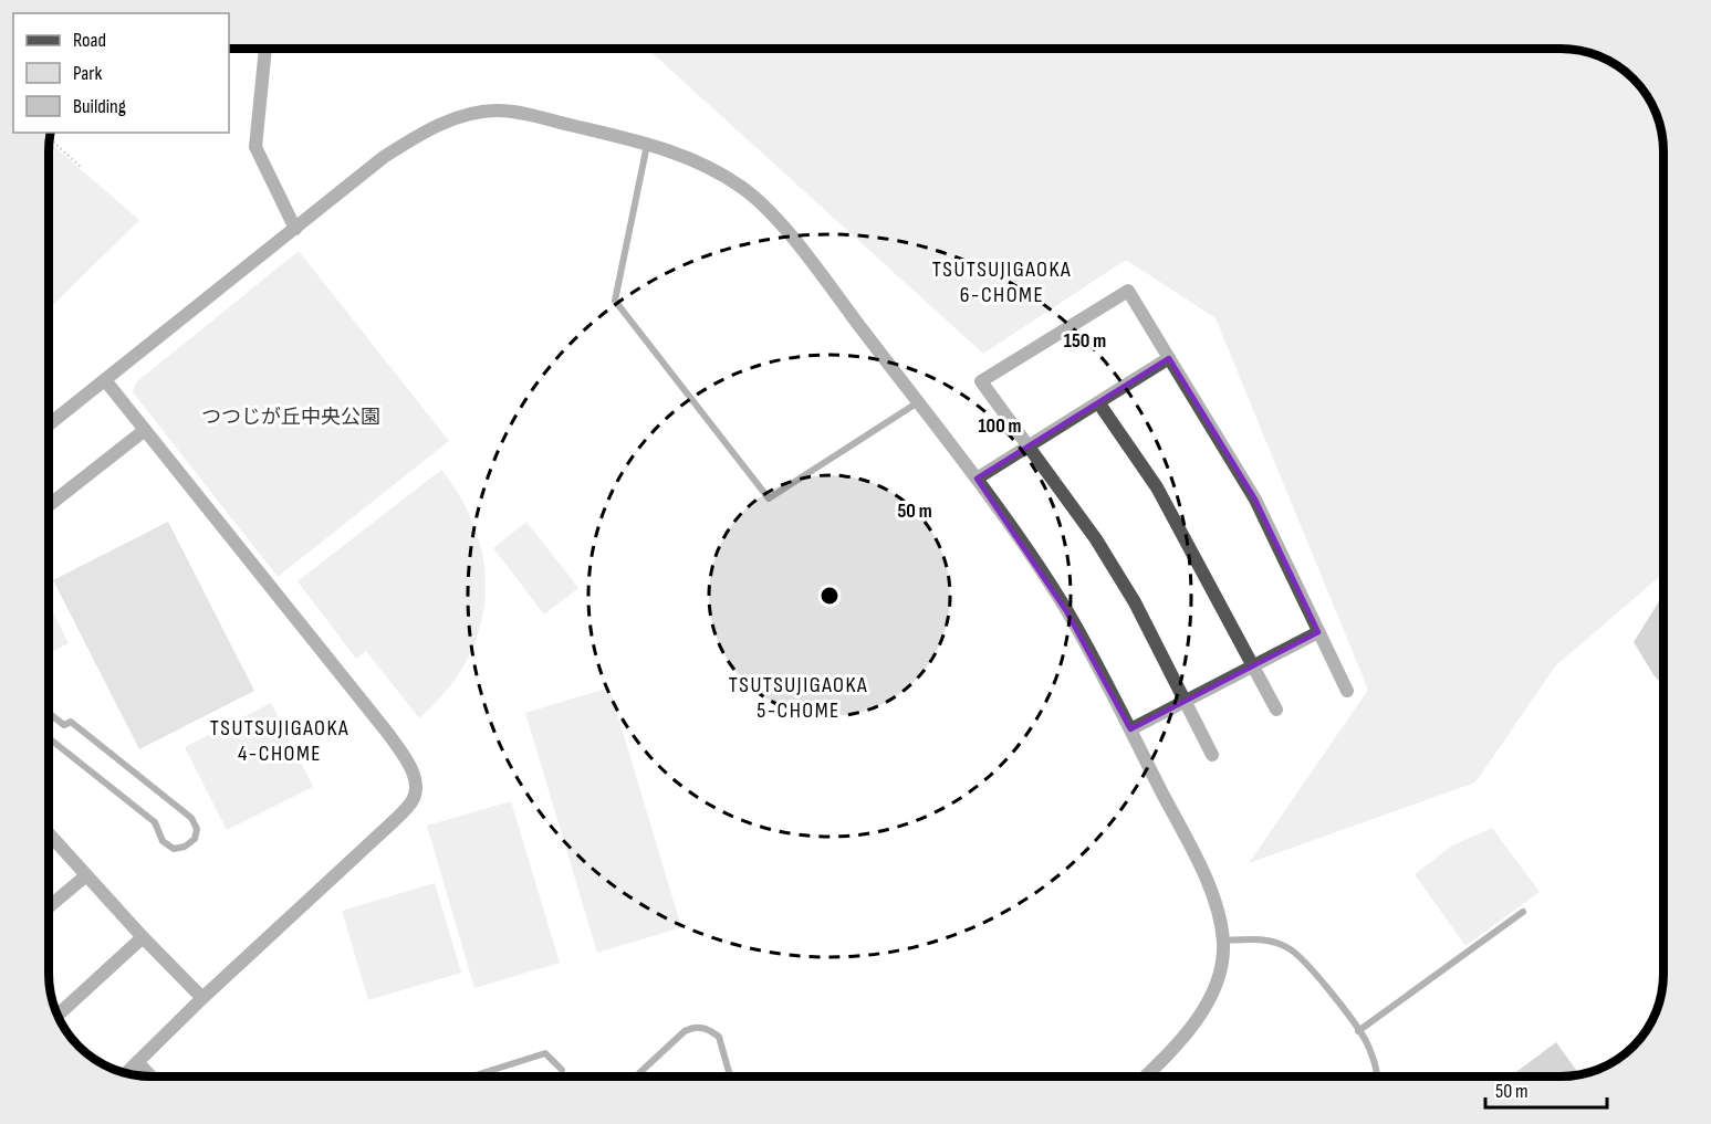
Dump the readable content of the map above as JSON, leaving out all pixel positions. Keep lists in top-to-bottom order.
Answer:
{
  "districts": ["TSUTSUJIGAOKA 6-CHOME", "TSUTSUJIGAOKA 5-CHOME", "TSUTSUJIGAOKA 4-CHOME"],
  "parks": ["つつじが丘中央公園"],
  "legend": ["Road", "Park", "Building"],
  "scale_bar": "50 m",
  "rings": ["150 m", "100 m", "50 m"]
}
